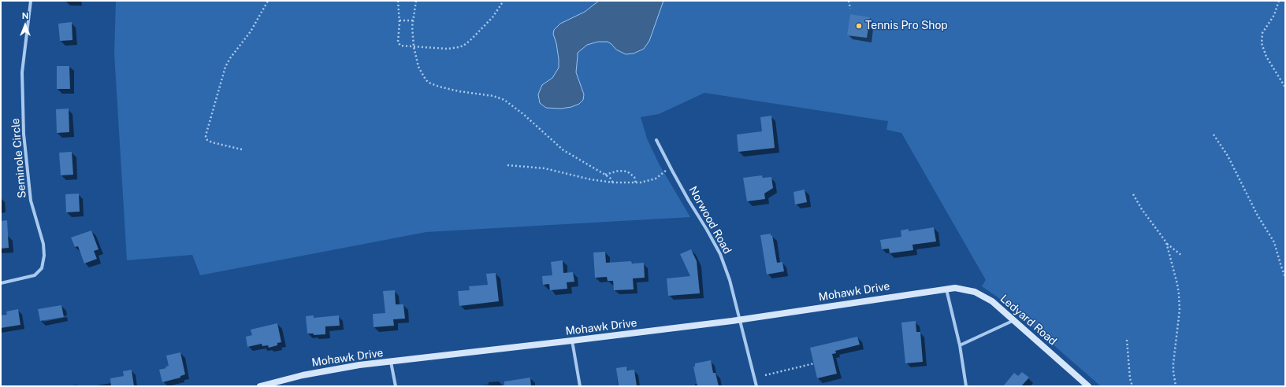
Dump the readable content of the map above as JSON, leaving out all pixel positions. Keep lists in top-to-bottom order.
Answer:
{
  "streets": {
    "street": [
      "Seminole Circle",
      "Norwood Road",
      "Mohawk Drive",
      "Ledyard Road"
    ]
  },
  "crossings": [
    ["Norwood Road", "Mohawk Drive"],
    ["Mohawk Drive", "Ledyard Road"]
  ],
  "places": ["Tennis Pro Shop"],
  "north": "top"
}
